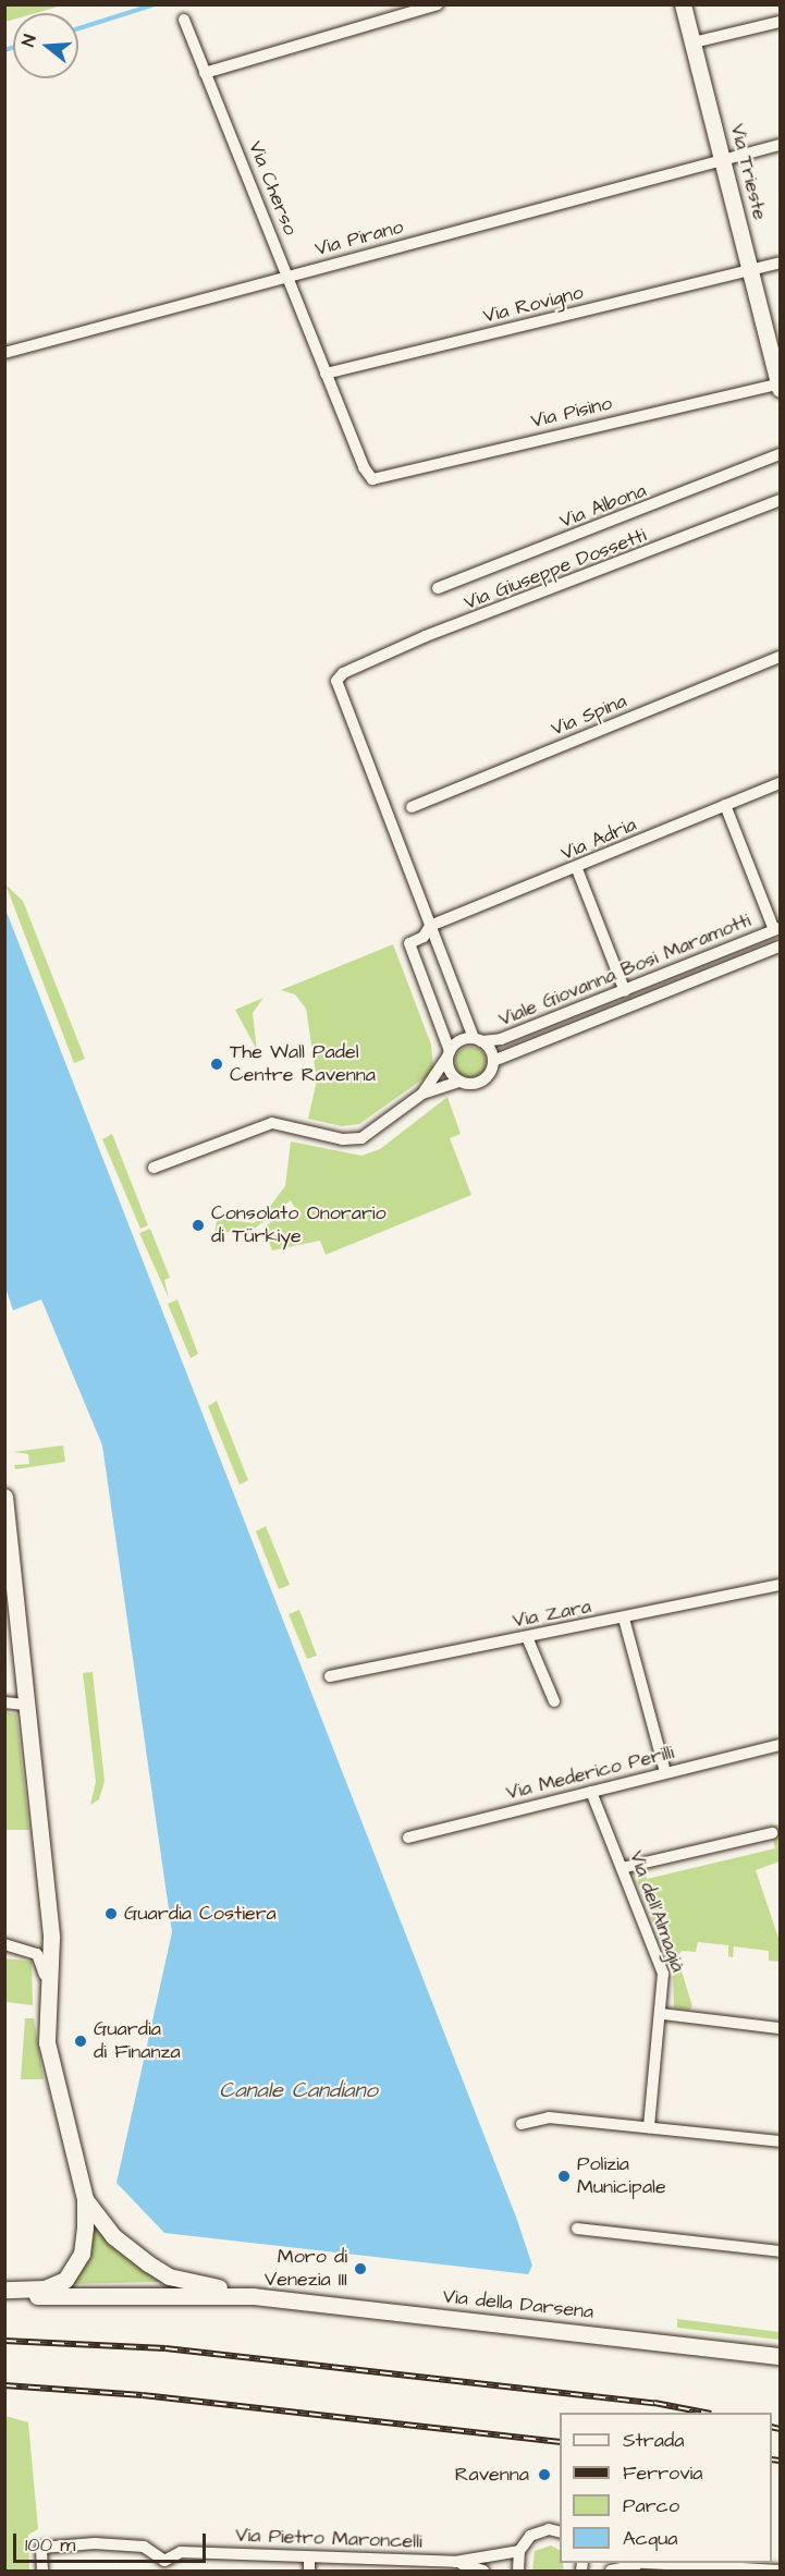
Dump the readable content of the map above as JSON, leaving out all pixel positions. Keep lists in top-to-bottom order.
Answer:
{
  "streets": {
    "street": [
      "Via Trieste",
      "Via Cherso",
      "Via Pirano",
      "Via Rovigno",
      "Via Pisino",
      "Via Albona",
      "Via Giuseppe Dossetti",
      "Via Spina",
      "Via Adria",
      "Viale Giovanna Bosi Maramotti",
      "Via Zara",
      "Via Mederico Perilli",
      "Via dell'Almagià",
      "Via della Darsena",
      "Via Pietro Maroncelli"
    ]
  },
  "crossings": [
    ["Via Trieste", "Via Pirano"],
    ["Via Trieste", "Via Rovigno"],
    ["Via Trieste", "Via Pisino"],
    ["Via Cherso", "Via Pirano"],
    ["Via Cherso", "Via Rovigno"],
    ["Via Cherso", "Via Pisino"],
    ["Via Giuseppe Dossetti", "Via Adria"],
    ["Via Mederico Perilli", "Via dell'Almagià"]
  ],
  "water": ["Canale Candiano"],
  "places": [
    "The Wall Padel Centre Ravenna",
    "Consolato Onorario di Türkiye",
    "Guardia Costiera",
    "Guardia di Finanza",
    "Polizia Municipale",
    "Moro di Venezia III",
    "Ravenna"
  ],
  "legend": [
    "Strada",
    "Ferrovia",
    "Parco",
    "Acqua"
  ],
  "scale_bar": "100 m",
  "north": "left"
}
